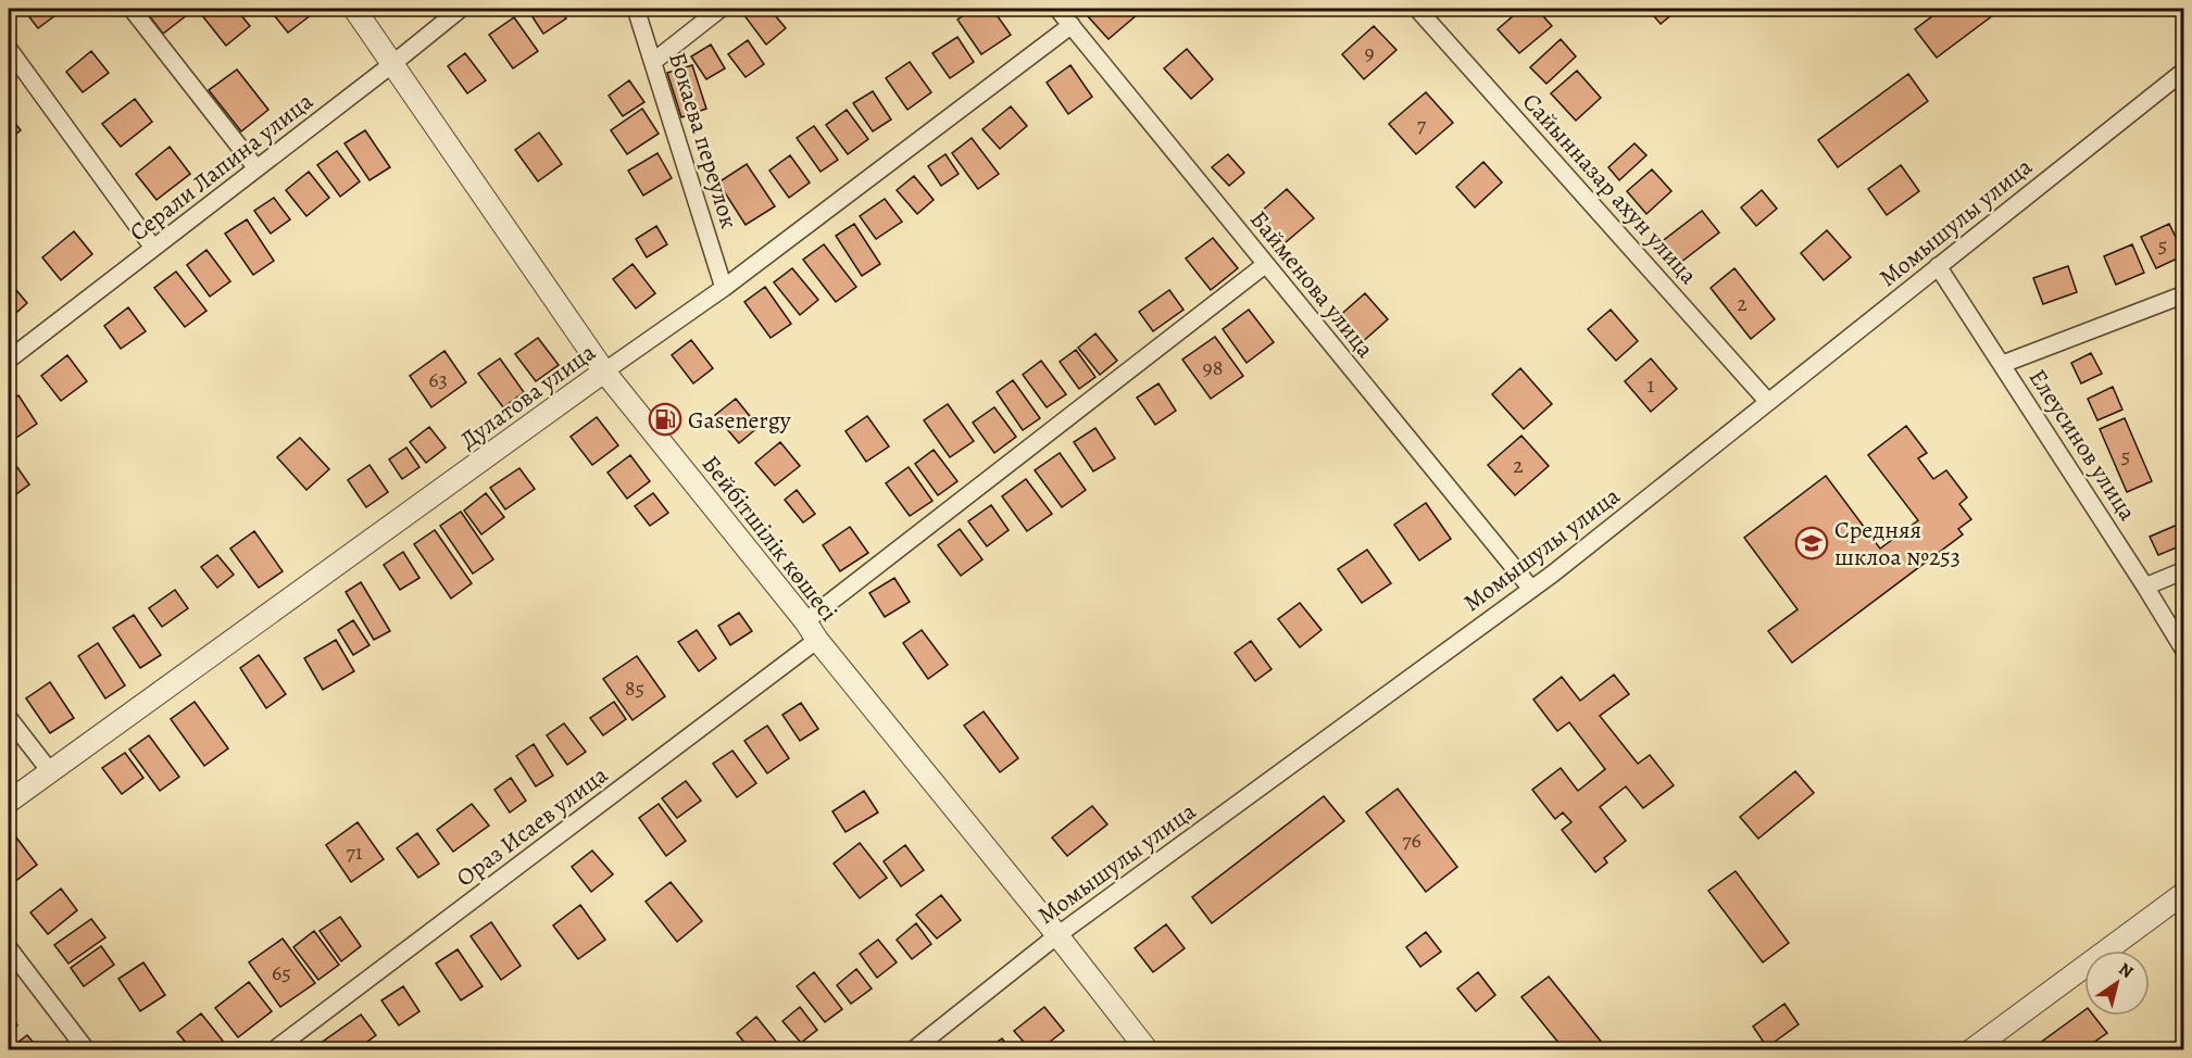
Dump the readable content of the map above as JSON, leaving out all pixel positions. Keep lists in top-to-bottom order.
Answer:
{
  "streets": {
    "street": [
      "Бокаева переулок",
      "Серали Лапина улица",
      "Сайынназар ахун улица",
      "Момышулы улица",
      "Байменова улица",
      "Дулатова улица",
      "Елеусинов улица",
      "Бейбітшілік көшесі",
      "Ораз Исаев улица"
    ]
  },
  "crossings": [
    ["Бокаева переулок", "Дулатова улица"],
    ["Серали Лапина улица", "Бейбітшілік көшесі"],
    ["Сайынназар ахун улица", "Момышулы улица"],
    ["Момышулы улица", "Байменова улица"],
    ["Момышулы улица", "Елеусинов улица"],
    ["Момышулы улица", "Бейбітшілік көшесі"],
    ["Байменова улица", "Дулатова улица"],
    ["Дулатова улица", "Бейбітшілік көшесі"],
    ["Бейбітшілік көшесі", "Ораз Исаев улица"]
  ],
  "places": {
    "fuel station": ["Gasenergy"],
    "school or university": ["Средняя шклоа №253"]
  },
  "house_numbers": [
    "9",
    "7",
    "5",
    "2",
    "98",
    "63",
    "1",
    "5",
    "2",
    "85",
    "76",
    "71",
    "65"
  ],
  "north": "top right"
}
